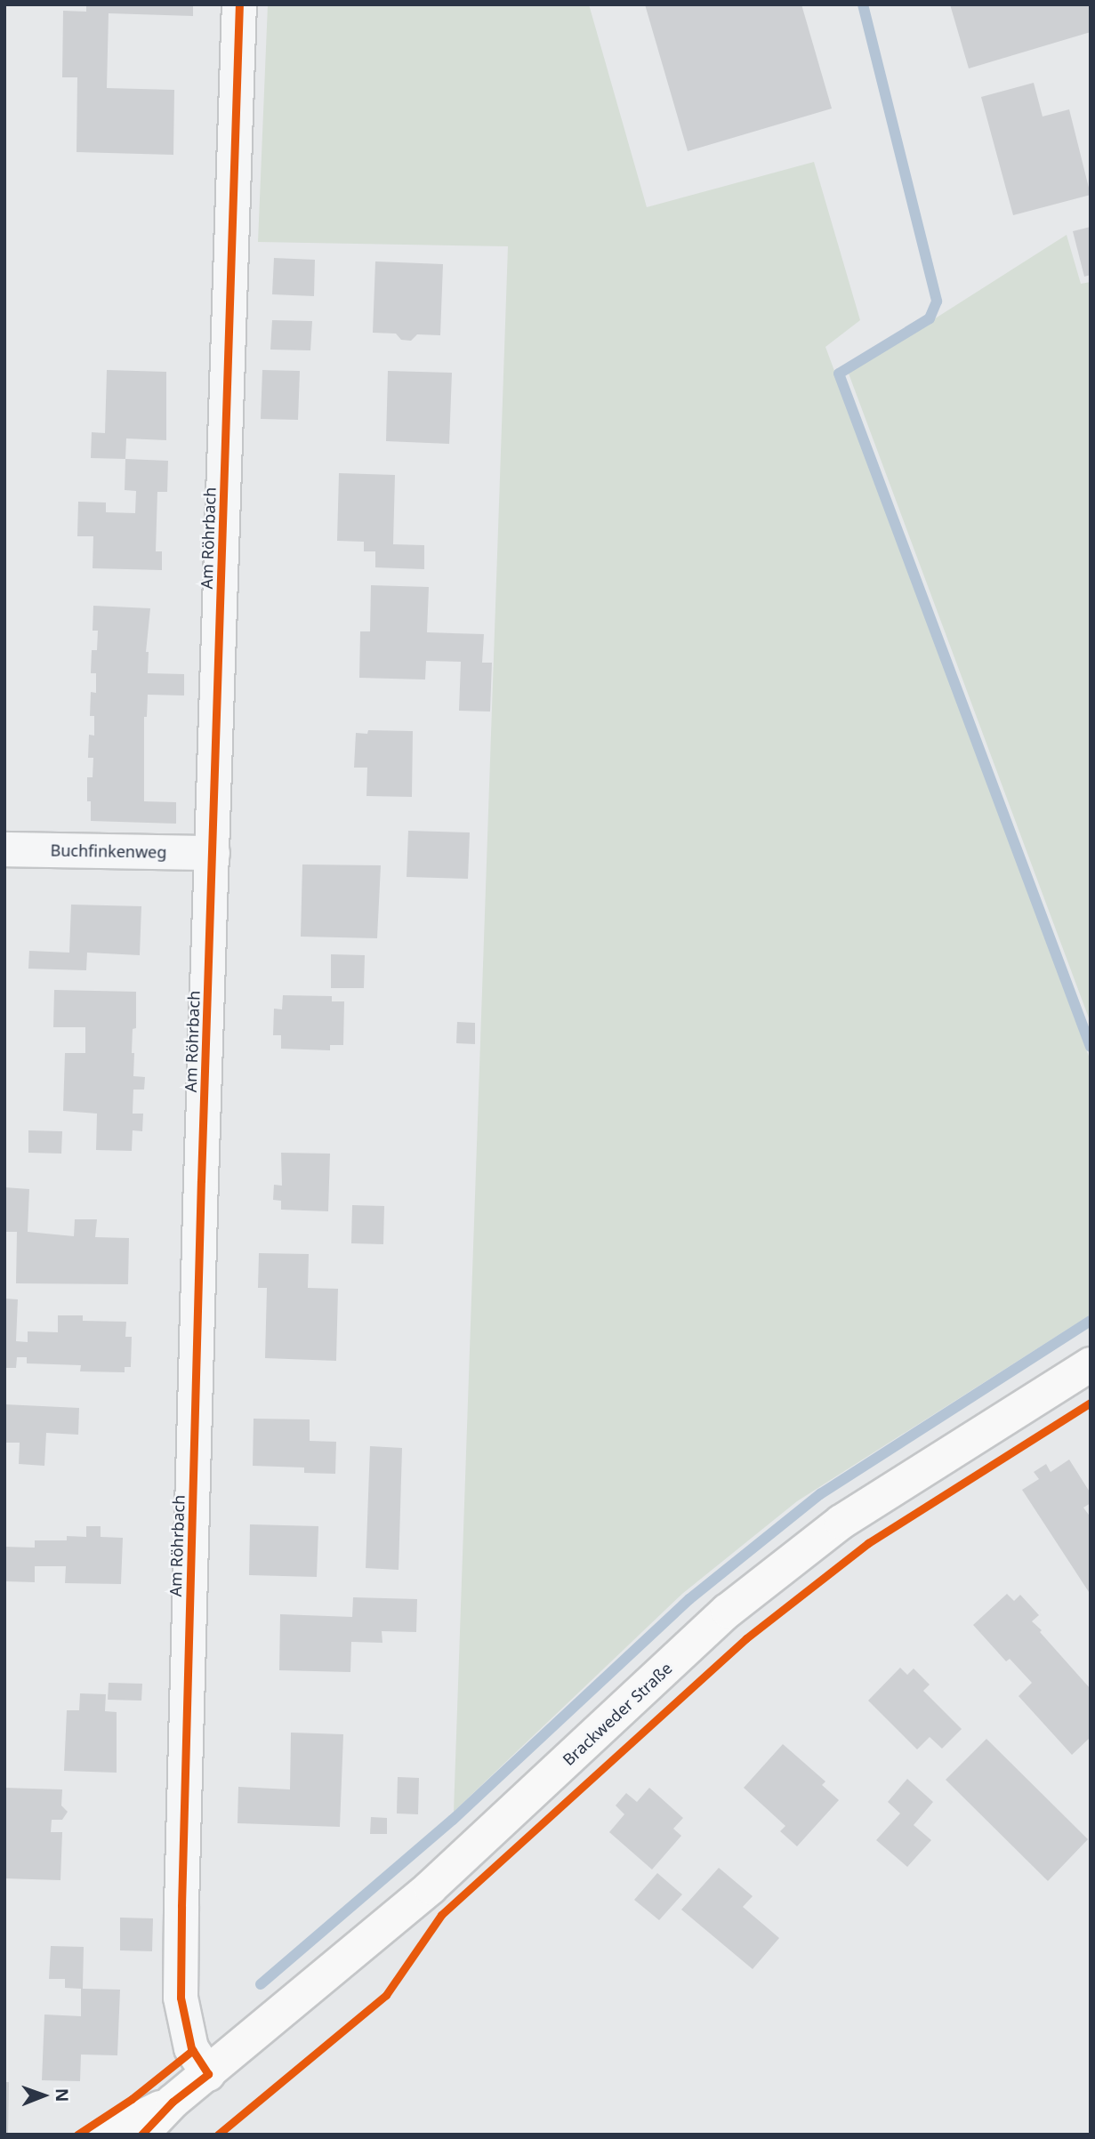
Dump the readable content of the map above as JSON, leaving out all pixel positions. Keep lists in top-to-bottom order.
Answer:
{
  "streets": {
    "main road": ["Brackweder Straße"],
    "street": ["Am Röhrbach", "Buchfinkenweg"]
  },
  "crossings": [
    ["Am Röhrbach", "Buchfinkenweg"],
    ["Am Röhrbach", "Brackweder Straße"]
  ],
  "north": "right"
}
